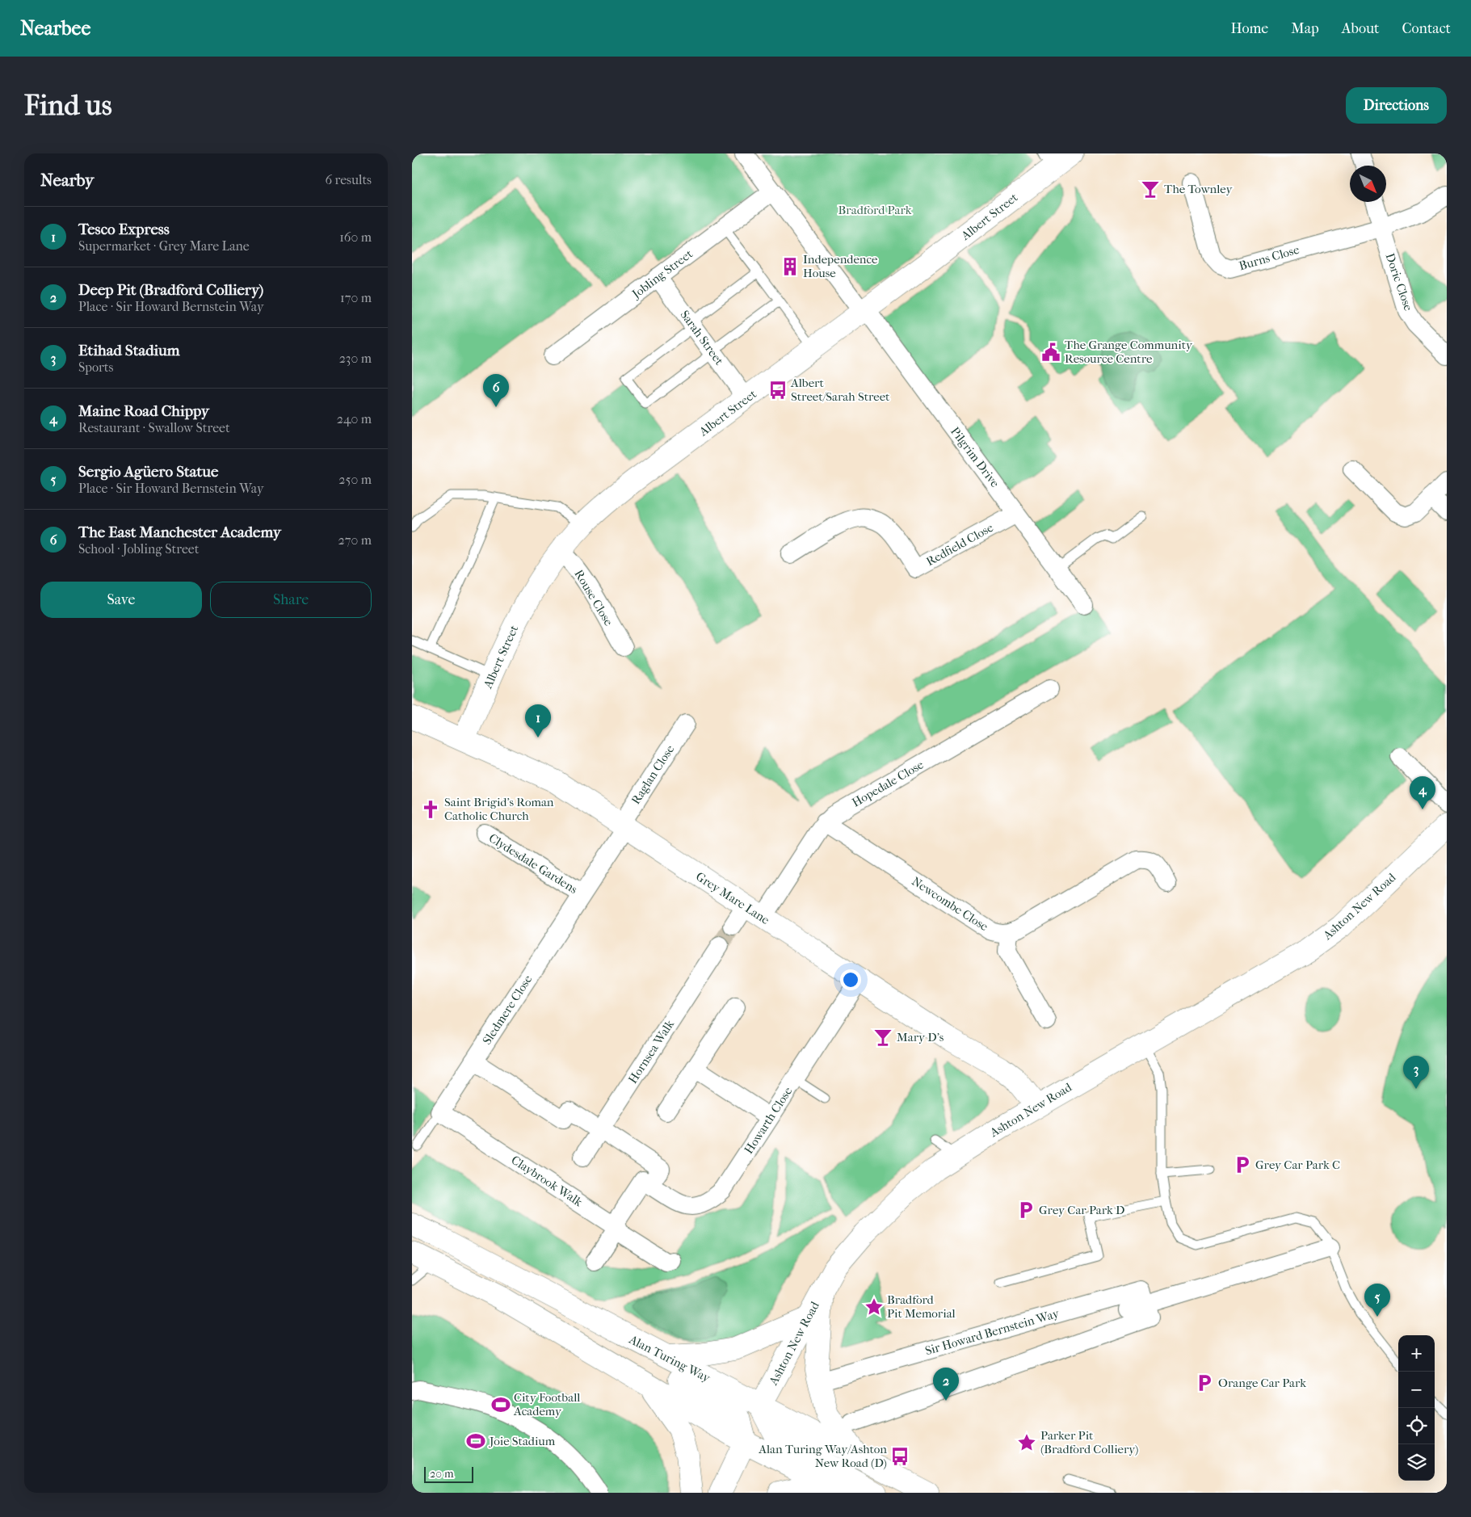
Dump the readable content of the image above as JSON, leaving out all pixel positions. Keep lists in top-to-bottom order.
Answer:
{
  "streets": {
    "main road": [
      "Albert Street",
      "Grey Mare Lane",
      "Ashton New Road",
      "Alan Turing Way"
    ],
    "street": [
      "Burns Close",
      "Jobling Street",
      "Doric Close",
      "Sarah Street",
      "Pilgrim Drive",
      "Redfield Close",
      "Rouse Close",
      "Raglan Close",
      "Hopedale Close",
      "Clydesdale Gardens",
      "Newcombe Close",
      "Sledmere Close",
      "Hornsea Walk",
      "Howarth Close",
      "Claybrook Walk",
      "Sir Howard Bernstein Way"
    ]
  },
  "crossings": [
    ["Albert Street", "Sarah Street"],
    ["Albert Street", "Pilgrim Drive"],
    ["Albert Street", "Rouse Close"],
    ["Albert Street", "Grey Mare Lane"],
    ["Burns Close", "Doric Close"],
    ["Jobling Street", "Sarah Street"],
    ["Jobling Street", "Pilgrim Drive"],
    ["Pilgrim Drive", "Redfield Close"],
    ["Raglan Close", "Grey Mare Lane"],
    ["Raglan Close", "Sledmere Close"],
    ["Hopedale Close", "Grey Mare Lane"],
    ["Hopedale Close", "Newcombe Close"],
    ["Clydesdale Gardens", "Sledmere Close"],
    ["Grey Mare Lane", "Ashton New Road"],
    ["Grey Mare Lane", "Sledmere Close"],
    ["Grey Mare Lane", "Howarth Close"],
    ["Ashton New Road", "Alan Turing Way"],
    ["Sledmere Close", "Claybrook Walk"]
  ],
  "parks": ["Bradford Park"],
  "places": {
    "bar": ["The Townley", "Mary D's"],
    "building": ["Independence House"],
    "public building": ["The Grange Community Resource Centre"],
    "bus stop": ["Albert Street/Sarah Street", "Alan Turing Way/Ashton New Road (D)"],
    "church": ["Saint Brigid's Roman Catholic Church"],
    "parking": ["Grey Car Park C", "Grey Car Park D", "Orange Car Park"],
    "place": ["Bradford Pit Memorial", "Parker Pit (Bradford Colliery)"],
    "sports": ["City Football Academy", "Joie Stadium"]
  },
  "scale_bar": "20 m",
  "north": "bottom right",
  "page": {
    "header": "Nearbee",
    "nav": [
      "Home",
      "Map",
      "About",
      "Contact"
    ],
    "buttons": [
      "Directions",
      ["Save", "Share"]
    ],
    "title": "Find us",
    "heading": ["Nearby", "6 results"],
    "list": [
      {
        "mark": "1",
        "name": "Tesco Express",
        "note": "Supermarket · Grey Mare Lane",
        "value": "160 m"
      },
      {
        "mark": "2",
        "name": "Deep Pit (Bradford Colliery)",
        "note": "Place · Sir Howard Bernstein Way",
        "value": "170 m"
      },
      {
        "mark": "3",
        "name": "Etihad Stadium",
        "note": "Sports",
        "value": "230 m"
      },
      {
        "mark": "4",
        "name": "Maine Road Chippy",
        "note": "Restaurant · Swallow Street",
        "value": "240 m"
      },
      {
        "mark": "5",
        "name": "Sergio Agüero Statue",
        "note": "Place · Sir Howard Bernstein Way",
        "value": "250 m"
      },
      {
        "mark": "6",
        "name": "The East Manchester Academy",
        "note": "School · Jobling Street",
        "value": "270 m"
      }
    ],
    "pins": [
      "6",
      "1",
      "4",
      "3",
      "5",
      "2"
    ],
    "map_buttons": ["+", "−"],
    "scale": "20 m"
  }
}
